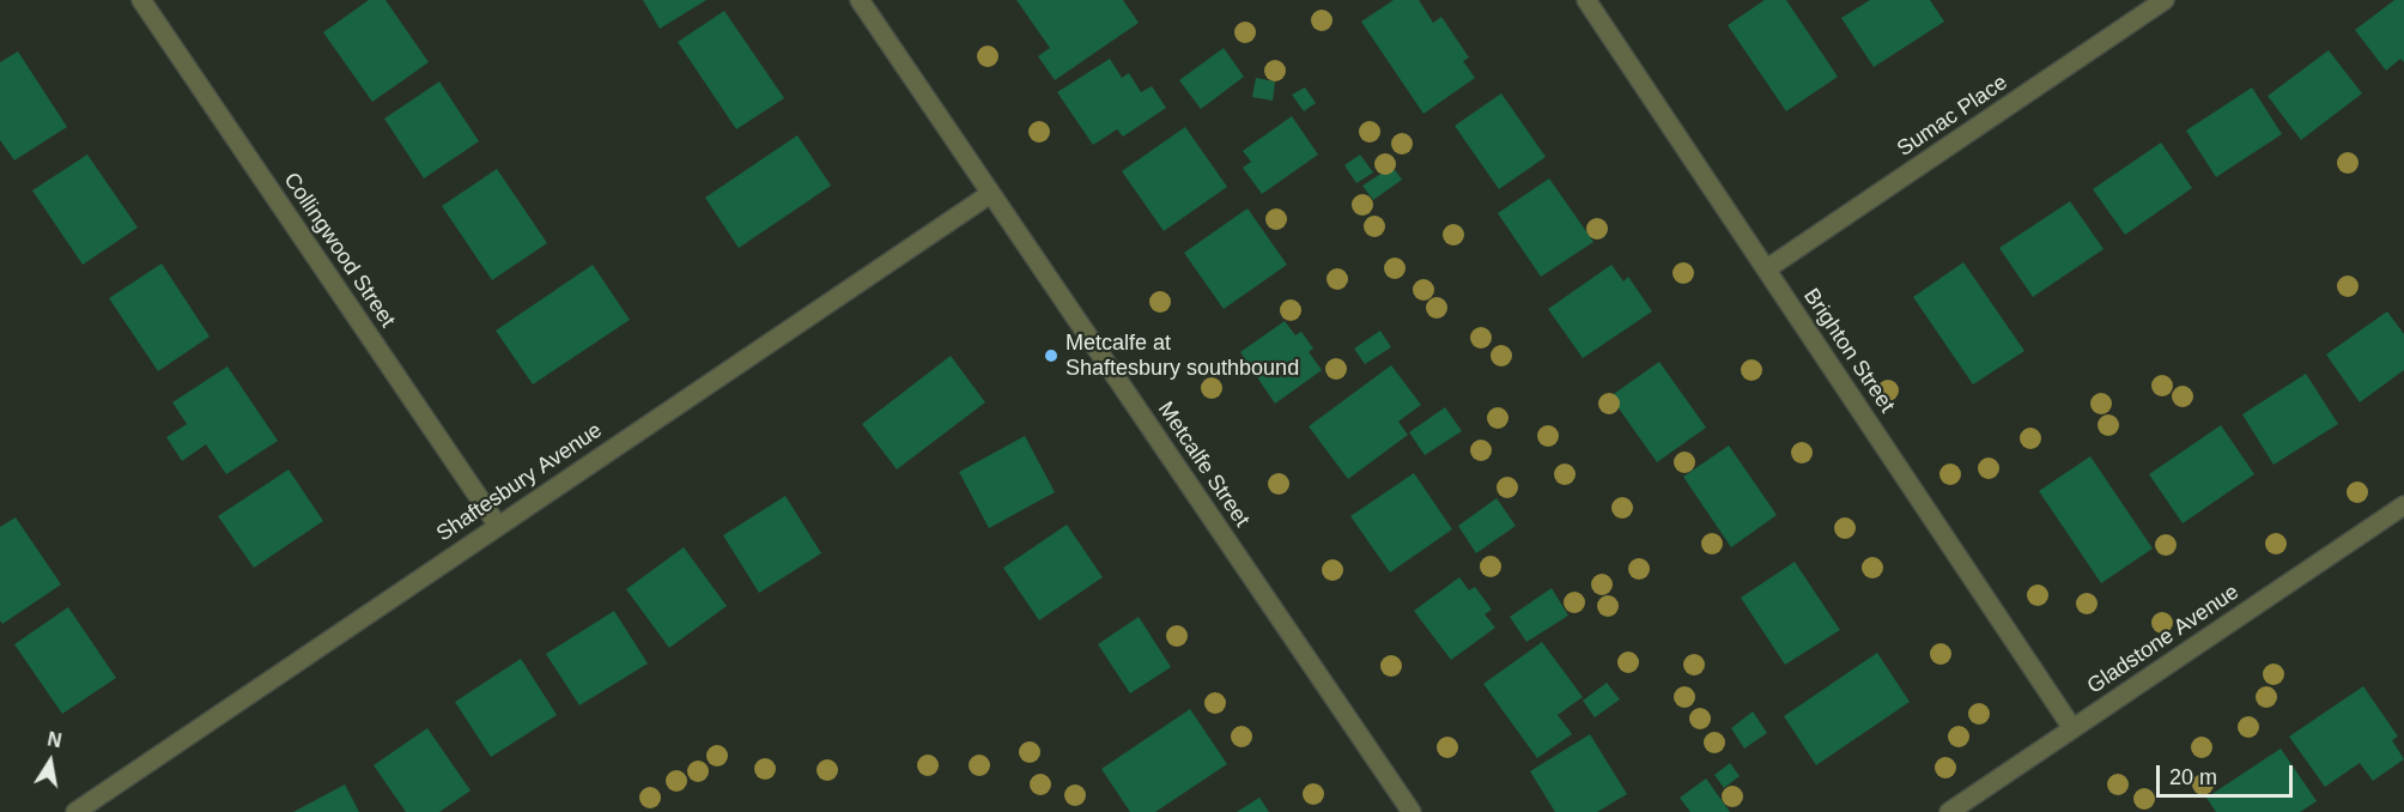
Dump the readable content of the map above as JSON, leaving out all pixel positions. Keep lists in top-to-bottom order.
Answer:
{
  "streets": {
    "street": [
      "Sumac Place",
      "Collingwood Street",
      "Brighton Street",
      "Metcalfe Street",
      "Shaftesbury Avenue",
      "Gladstone Avenue"
    ]
  },
  "crossings": [
    ["Sumac Place", "Brighton Street"],
    ["Collingwood Street", "Shaftesbury Avenue"],
    ["Brighton Street", "Gladstone Avenue"],
    ["Metcalfe Street", "Shaftesbury Avenue"]
  ],
  "places": ["Metcalfe at Shaftesbury southbound"],
  "scale_bar": "20 m",
  "north": "top"
}
